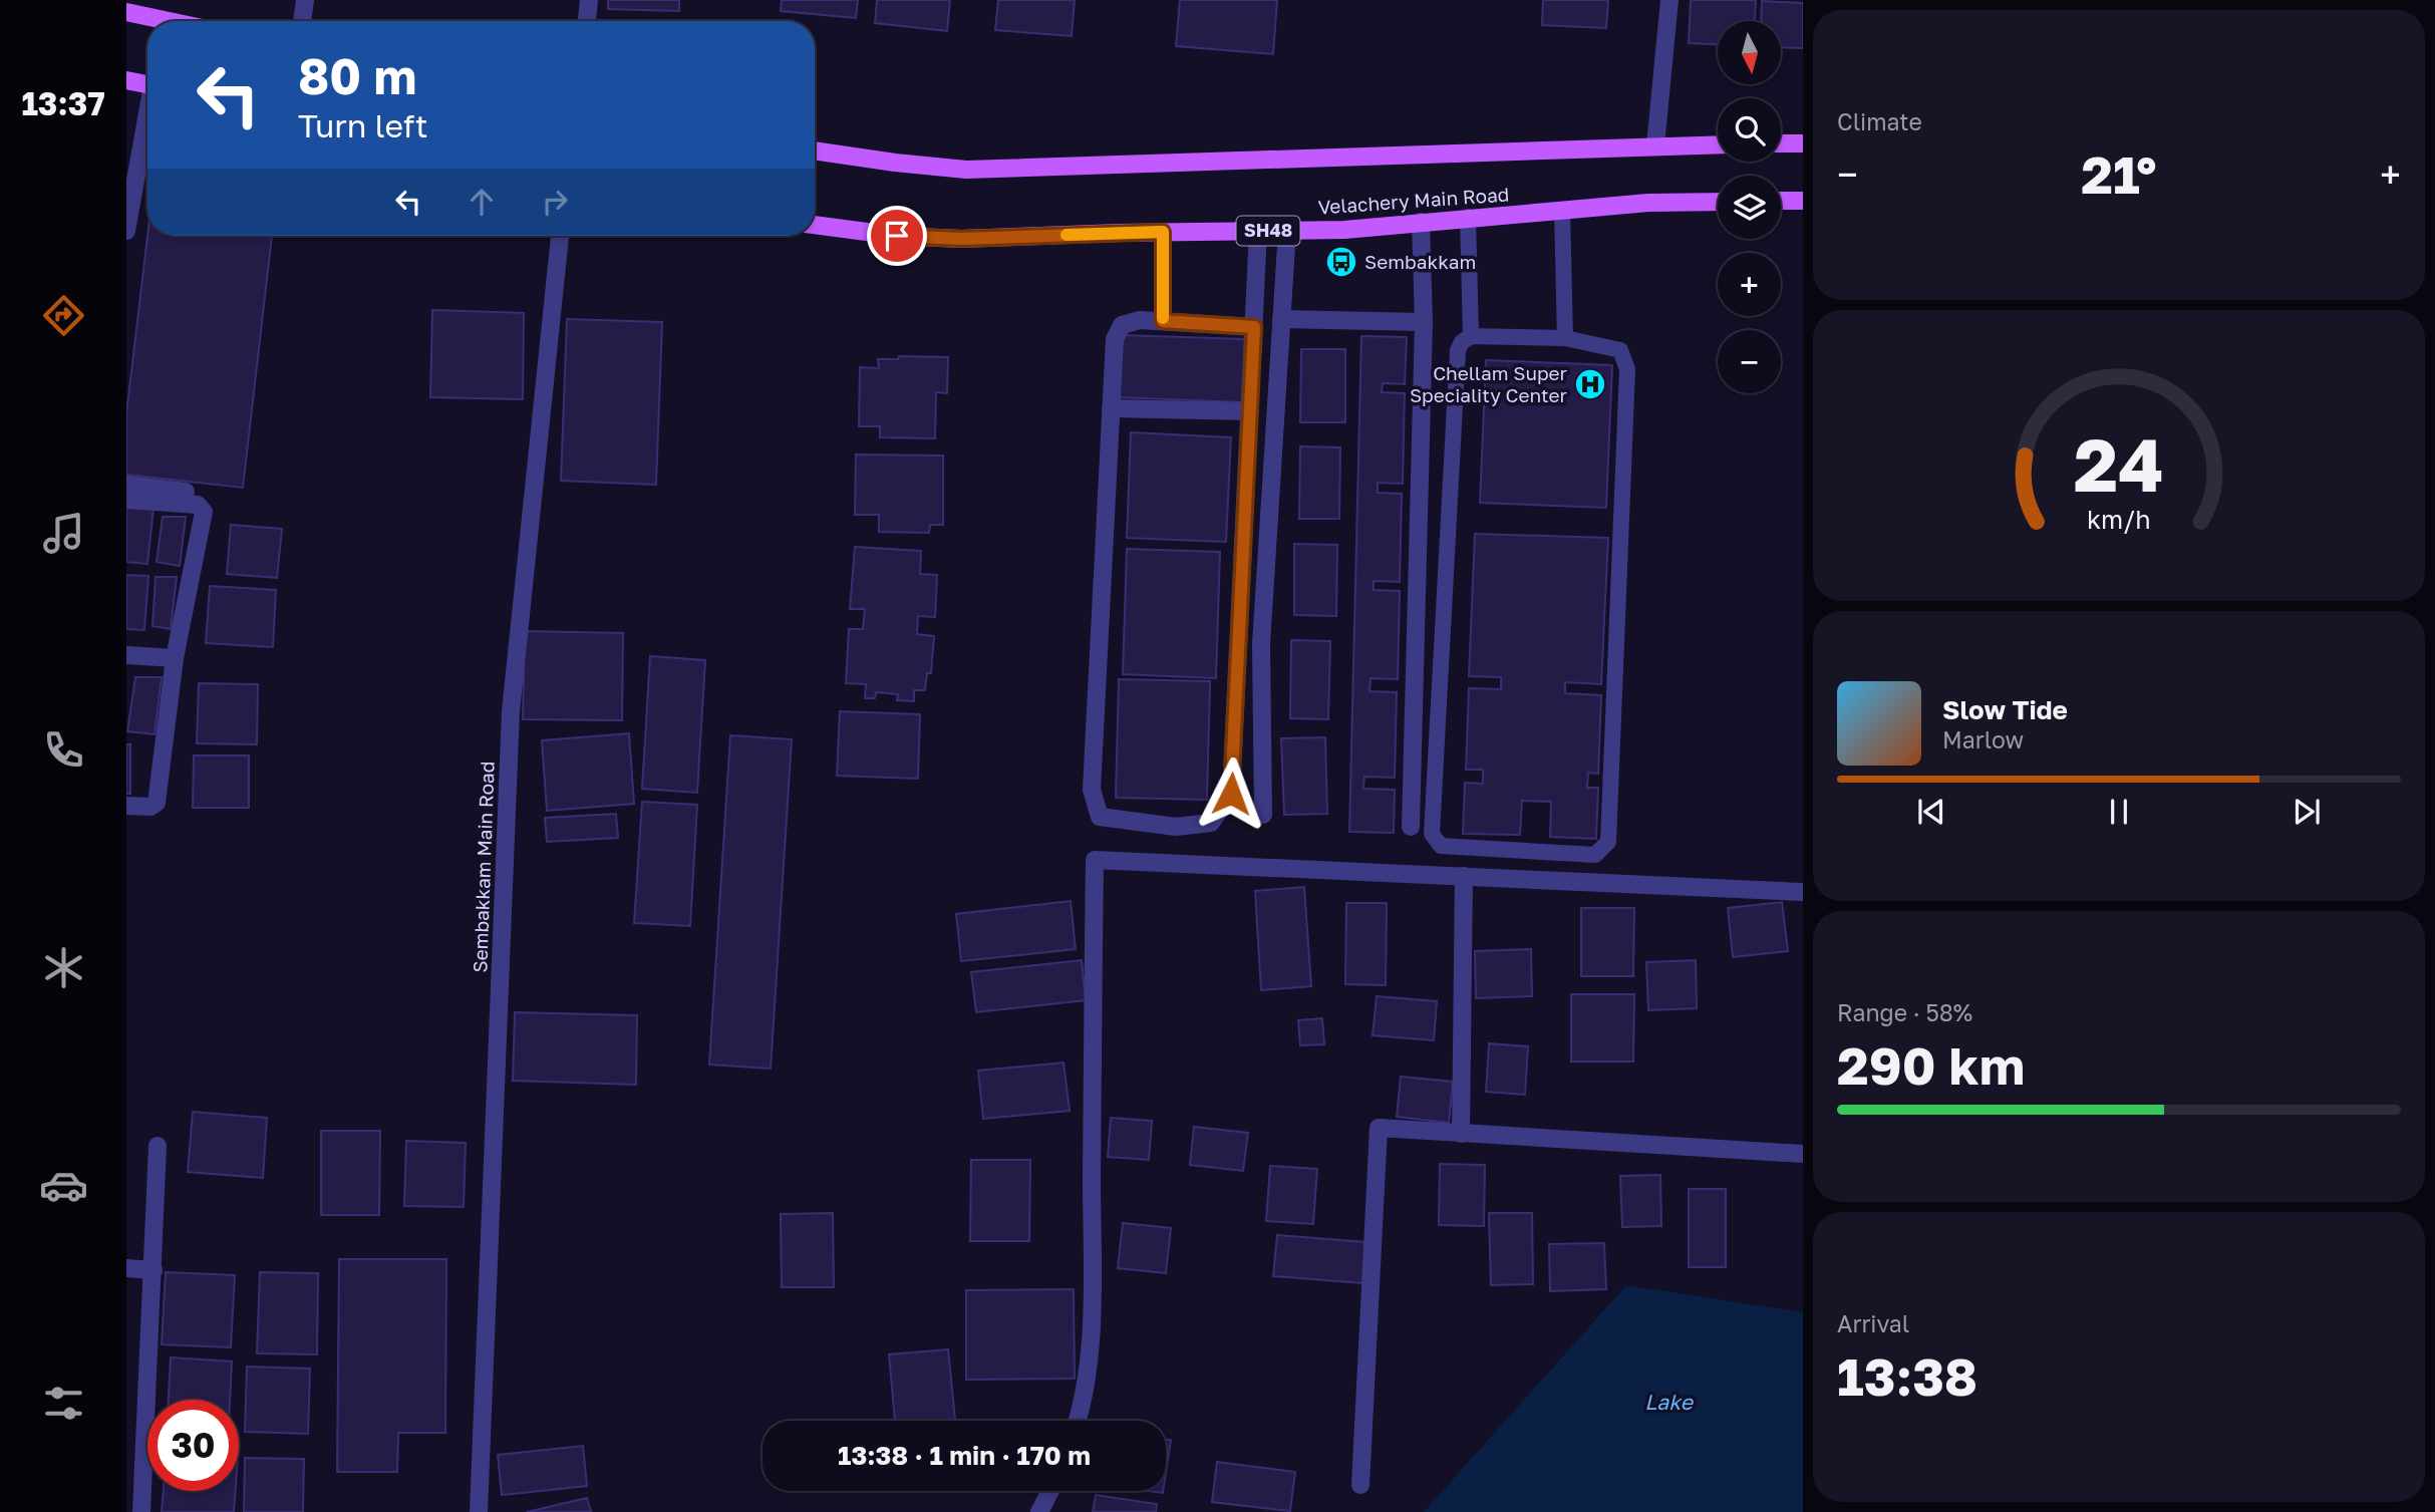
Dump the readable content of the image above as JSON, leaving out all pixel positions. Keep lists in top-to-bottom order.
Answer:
{
  "streets": {
    "main road": ["Velachery Main Road", "SH48"],
    "street": ["Sembakkam Main Road"]
  },
  "water": ["Lake"],
  "places": {
    "bus stop": ["Sembakkam"],
    "hospital": ["Chellam Super Speciality Center"]
  },
  "north": "bottom",
  "page": {
    "tabs": "13:37",
    "tile": [
      "Climate",
      ["Range · 58%", "290 km"],
      ["Arrival", "13:38"]
    ],
    "map_buttons": ["+", "−"],
    "turn": ["80 m", "Turn left"],
    "heat": ["−", "21°", "+"],
    "song": ["Slow Tide", "Marlow"],
    "limit": "30",
    "trip": "13:38 · 1 min · 170 m",
    "gauge": ["24", "km/h"]
  }
}
